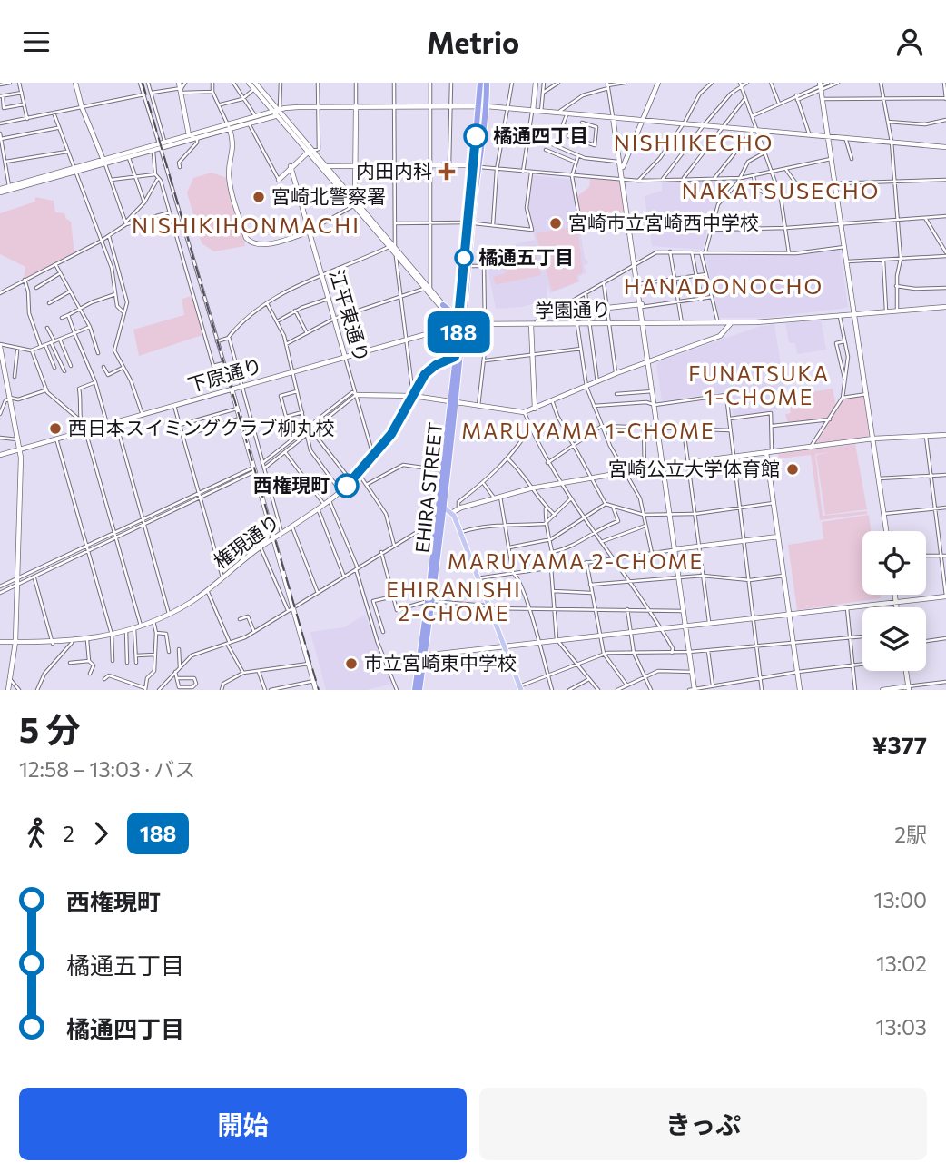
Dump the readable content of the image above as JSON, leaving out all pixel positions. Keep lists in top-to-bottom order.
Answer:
{
  "streets": {
    "highway": ["EHIRA STREET"],
    "street": [
      "学園通り",
      "江平東通り",
      "下原通り",
      "権現通り"
    ]
  },
  "crossings": [
    ["学園通り", "下原通り"],
    ["学園通り", "EHIRA STREET"],
    ["江平東通り", "下原通り"],
    ["江平東通り", "権現通り"],
    ["下原通り", "EHIRA STREET"]
  ],
  "districts": [
    "NISHIIKECHO",
    "NAKATSUSECHO",
    "NISHIKIHONMACHI",
    "HANADONOCHO",
    "FUNATSUKA 1-CHOME",
    "MARUYAMA 1-CHOME",
    "MARUYAMA 2-CHOME",
    "EHIRANISHI 2-CHOME"
  ],
  "places": {
    "other": [
      "橘通四丁目",
      "宮崎北警察署",
      "宮崎市立宮崎西中学校",
      "橘通五丁目",
      "西日本スイミングクラブ柳丸校",
      "宮崎公立大学体育館",
      "西権現町",
      "市立宮崎東中学校"
    ],
    "health": ["内田内科"]
  },
  "lines": ["bus line 188"],
  "page": {
    "header": "Metrio",
    "on_map": "188",
    "heading": ["5 分", "12:58 – 13:03 · バス", "¥377"],
    "legs": ["2", "188", "2駅"],
    "list": [
      {
        "name": "西権現町",
        "value": "13:00"
      },
      {
        "name": "橘通五丁目",
        "value": "13:02"
      },
      {
        "name": "橘通四丁目",
        "value": "13:03"
      }
    ],
    "buttons": ["開始", "きっぷ"]
  }
}
